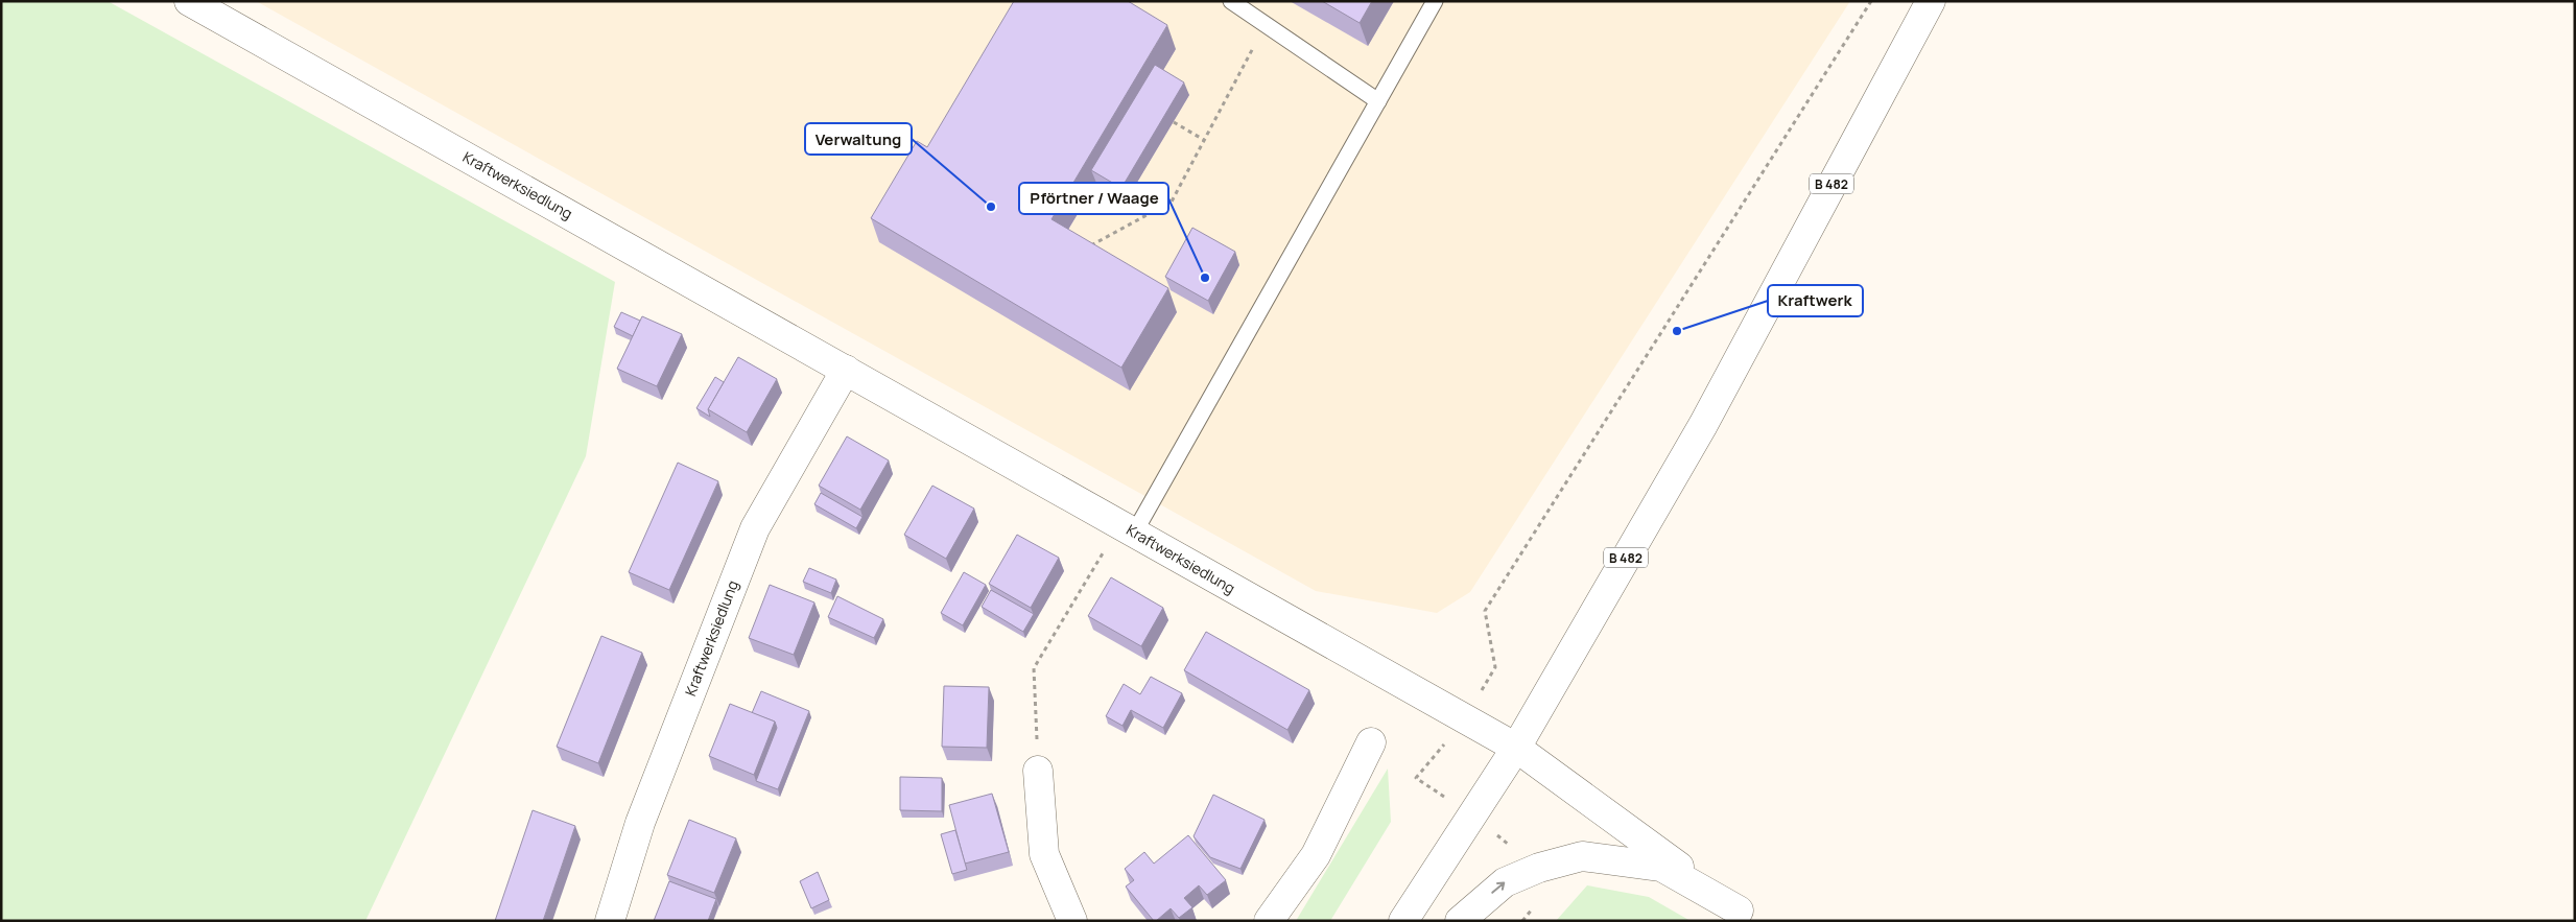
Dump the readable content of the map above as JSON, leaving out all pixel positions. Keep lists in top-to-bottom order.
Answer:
{
  "streets": {
    "street": ["B 482", "Kraftwerksiedlung"]
  },
  "crossings": [
    ["B 482", "Kraftwerksiedlung"]
  ],
  "places": ["Verwaltung", "Pförtner / Waage", "Kraftwerk"]
}
